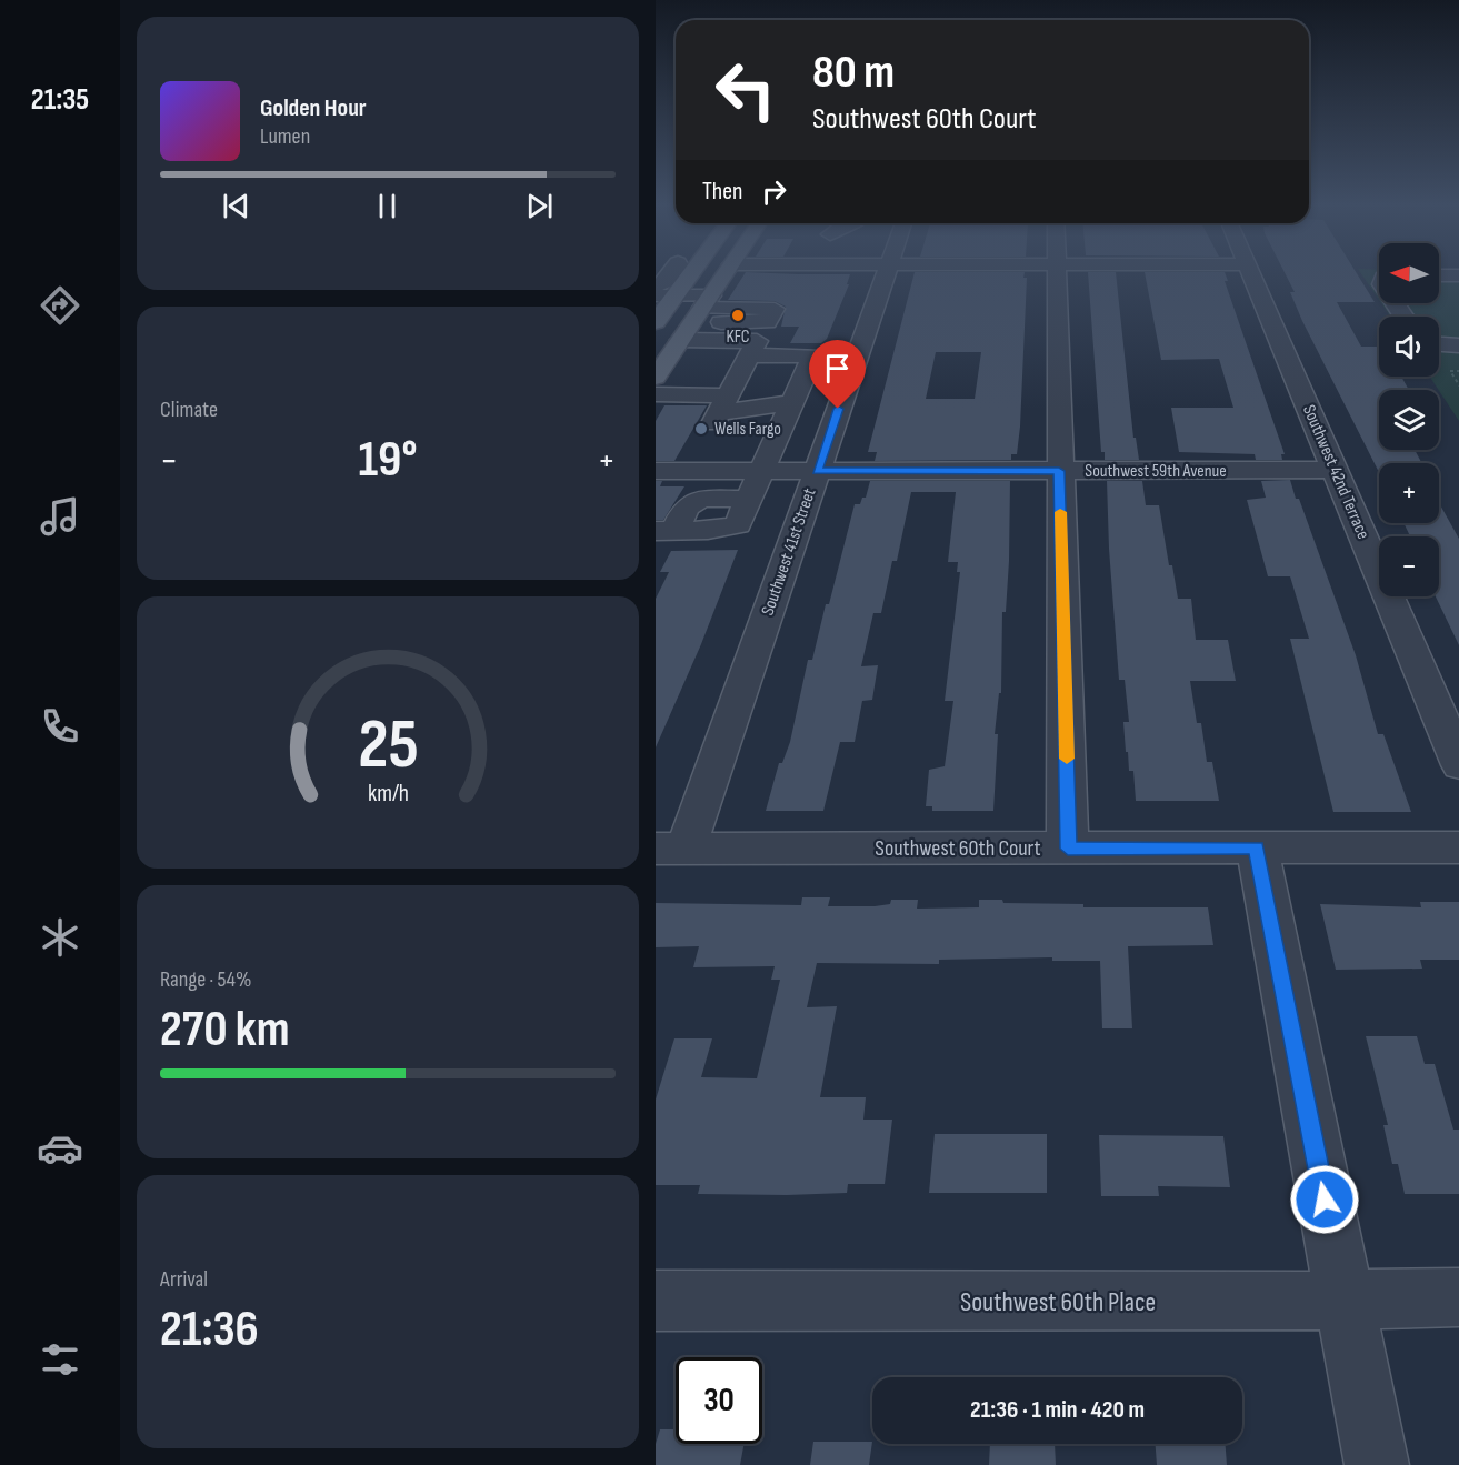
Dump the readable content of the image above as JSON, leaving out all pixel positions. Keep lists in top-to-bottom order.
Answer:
{
  "streets": {
    "street": [
      "Southwest 59th Avenue",
      "Southwest 42nd Terrace",
      "Southwest 41st Street",
      "Southwest 60th Court",
      "Southwest 60th Place"
    ]
  },
  "crossings": [
    ["Southwest 59th Avenue", "Southwest 42nd Terrace"],
    ["Southwest 59th Avenue", "Southwest 41st Street"],
    ["Southwest 41st Street", "Southwest 60th Court"]
  ],
  "places": ["KFC", "Wells Fargo"],
  "north": "left",
  "page": {
    "tabs": "21:35",
    "turn": ["80 m", "Southwest 60th Court"],
    "song": ["Golden Hour", "Lumen"],
    "then": "Then",
    "map_buttons": ["+", "−"],
    "tile": [
      "Climate",
      ["Range · 54%", "270 km"],
      ["Arrival", "21:36"]
    ],
    "heat": ["−", "19°", "+"],
    "limit": "30",
    "trip": "21:36 · 1 min · 420 m",
    "gauge": ["25", "km/h"]
  }
}
